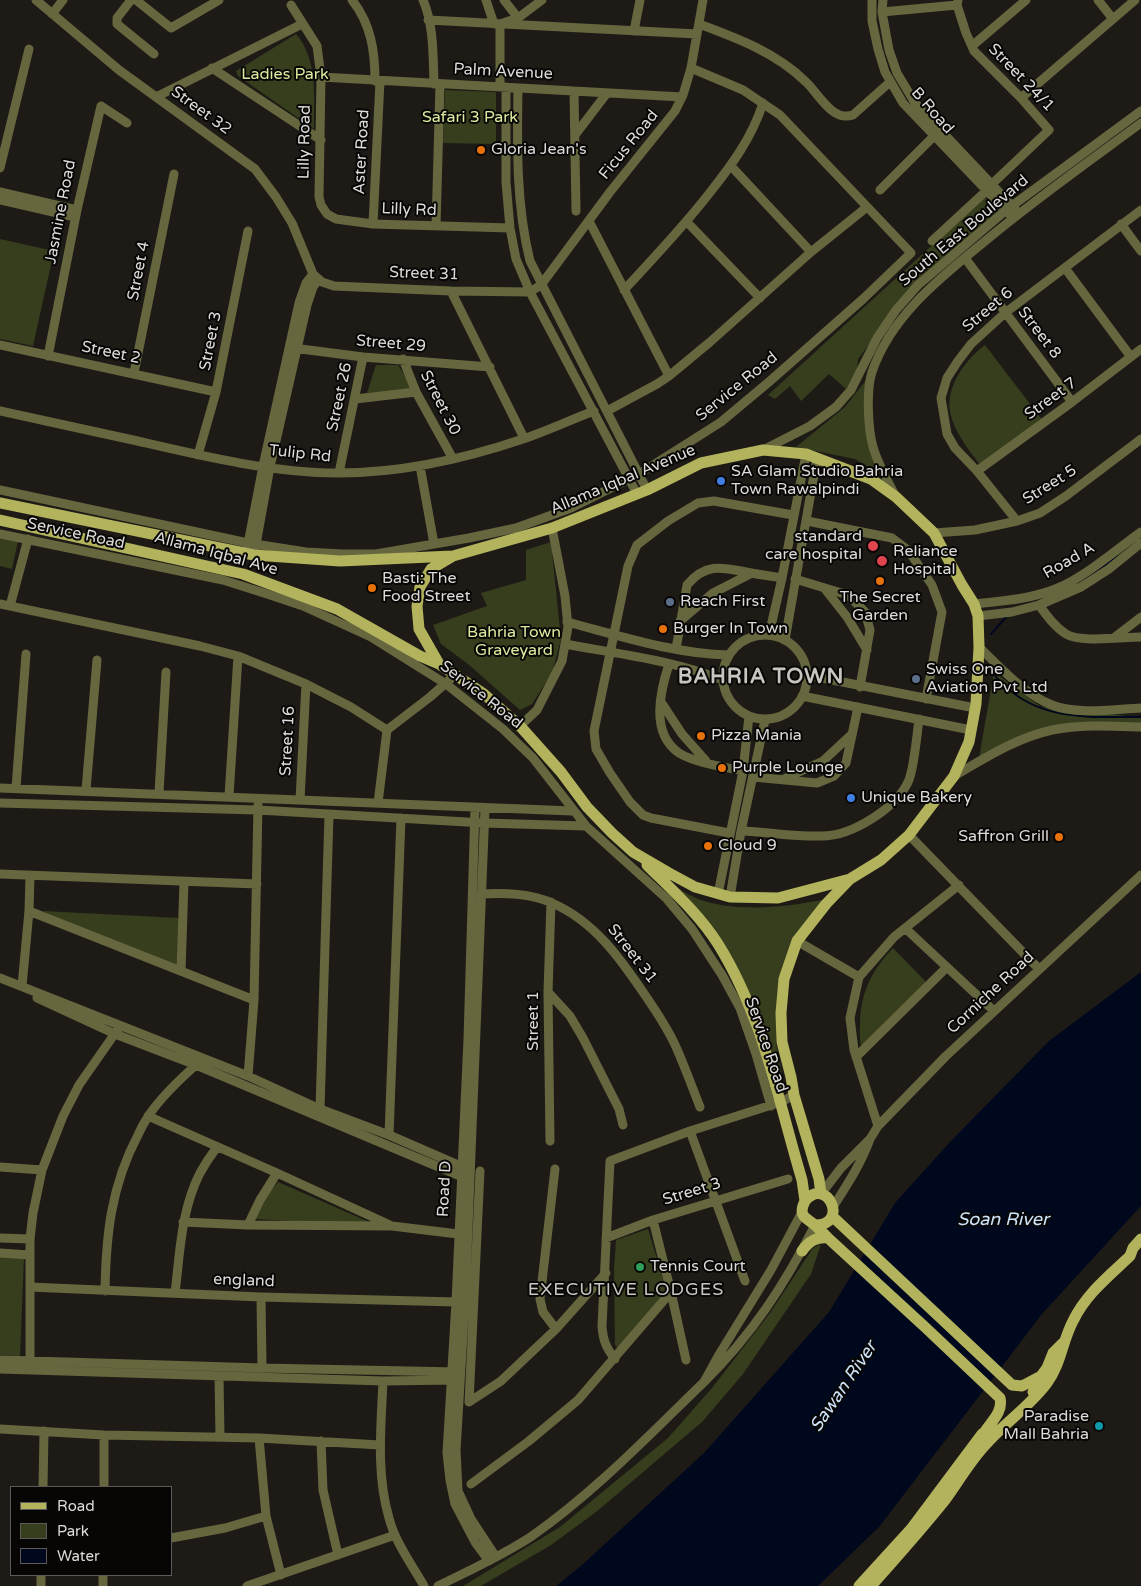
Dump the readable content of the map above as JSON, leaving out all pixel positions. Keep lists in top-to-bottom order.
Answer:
{
  "streets": {
    "main road": ["Allama Iqbal Avenue", "Allama Iqbal Ave"],
    "street": [
      "Palm Avenue",
      "Street 24/1",
      "Street 32",
      "B Road",
      "Lilly Road",
      "Ficus Road",
      "Aster Road",
      "Lilly Rd",
      "Jasmine Road",
      "South East Boulevard",
      "Street 4",
      "Street 31",
      "Street 6",
      "Street 8",
      "Street 3",
      "Street 29",
      "Street 2",
      "Service Road",
      "Street 26",
      "Street 7",
      "Street 30",
      "Tulip Rd",
      "Street 5",
      "Road A",
      "Street 16",
      "Corniche Road",
      "Street 1",
      "Road D",
      "england"
    ]
  },
  "crossings": [
    ["Palm Avenue", "Lilly Road"],
    ["Palm Avenue", "Ficus Road"],
    ["Palm Avenue", "Aster Road"],
    ["Street 24/1", "B Road"],
    ["Street 32", "Street 31"],
    ["B Road", "South East Boulevard"],
    ["Lilly Road", "Lilly Rd"],
    ["Ficus Road", "Street 31"],
    ["Aster Road", "Lilly Rd"],
    ["Jasmine Road", "Street 2"],
    ["South East Boulevard", "Street 8"],
    ["South East Boulevard", "Allama Iqbal Avenue"],
    ["Street 4", "Street 2"],
    ["Street 31", "Street 1"],
    ["Street 31", "Road D"],
    ["Street 6", "Street 8"],
    ["Street 6", "Street 7"],
    ["Street 6", "Street 5"],
    ["Street 8", "Street 7"],
    ["Street 3", "Street 2"],
    ["Street 3", "Tulip Rd"],
    ["Street 29", "Street 26"],
    ["Street 29", "Street 30"],
    ["Service Road", "Allama Iqbal Ave"],
    ["Street 26", "Tulip Rd"],
    ["Street 30", "Tulip Rd"],
    ["Allama Iqbal Avenue", "Street 5"],
    ["Allama Iqbal Avenue", "Allama Iqbal Ave"],
    ["Allama Iqbal Avenue", "Road A"],
    ["Road D", "england"]
  ],
  "districts": ["BAHRIA TOWN", "EXECUTIVE LODGES"],
  "water": ["Soan River", "Sawan River"],
  "parks": ["Ladies Park", "Safari 3 Park", "Bahria Town Graveyard"],
  "places": [
    "Gloria Jean's",
    "SA Glam Studio Bahria Town Rawalpindi",
    "standard care hospital",
    "Reliance Hospital",
    "The Secret Garden",
    "Basti: The Food Street",
    "Reach First",
    "Burger In Town",
    "Swiss One Aviation Pvt Ltd",
    "Pizza Mania",
    "Purple Lounge",
    "Unique Bakery",
    "Saffron Grill",
    "Cloud 9",
    "Tennis Court",
    "Paradise Mall Bahria"
  ],
  "legend": ["Road", "Park", "Water"]
}
